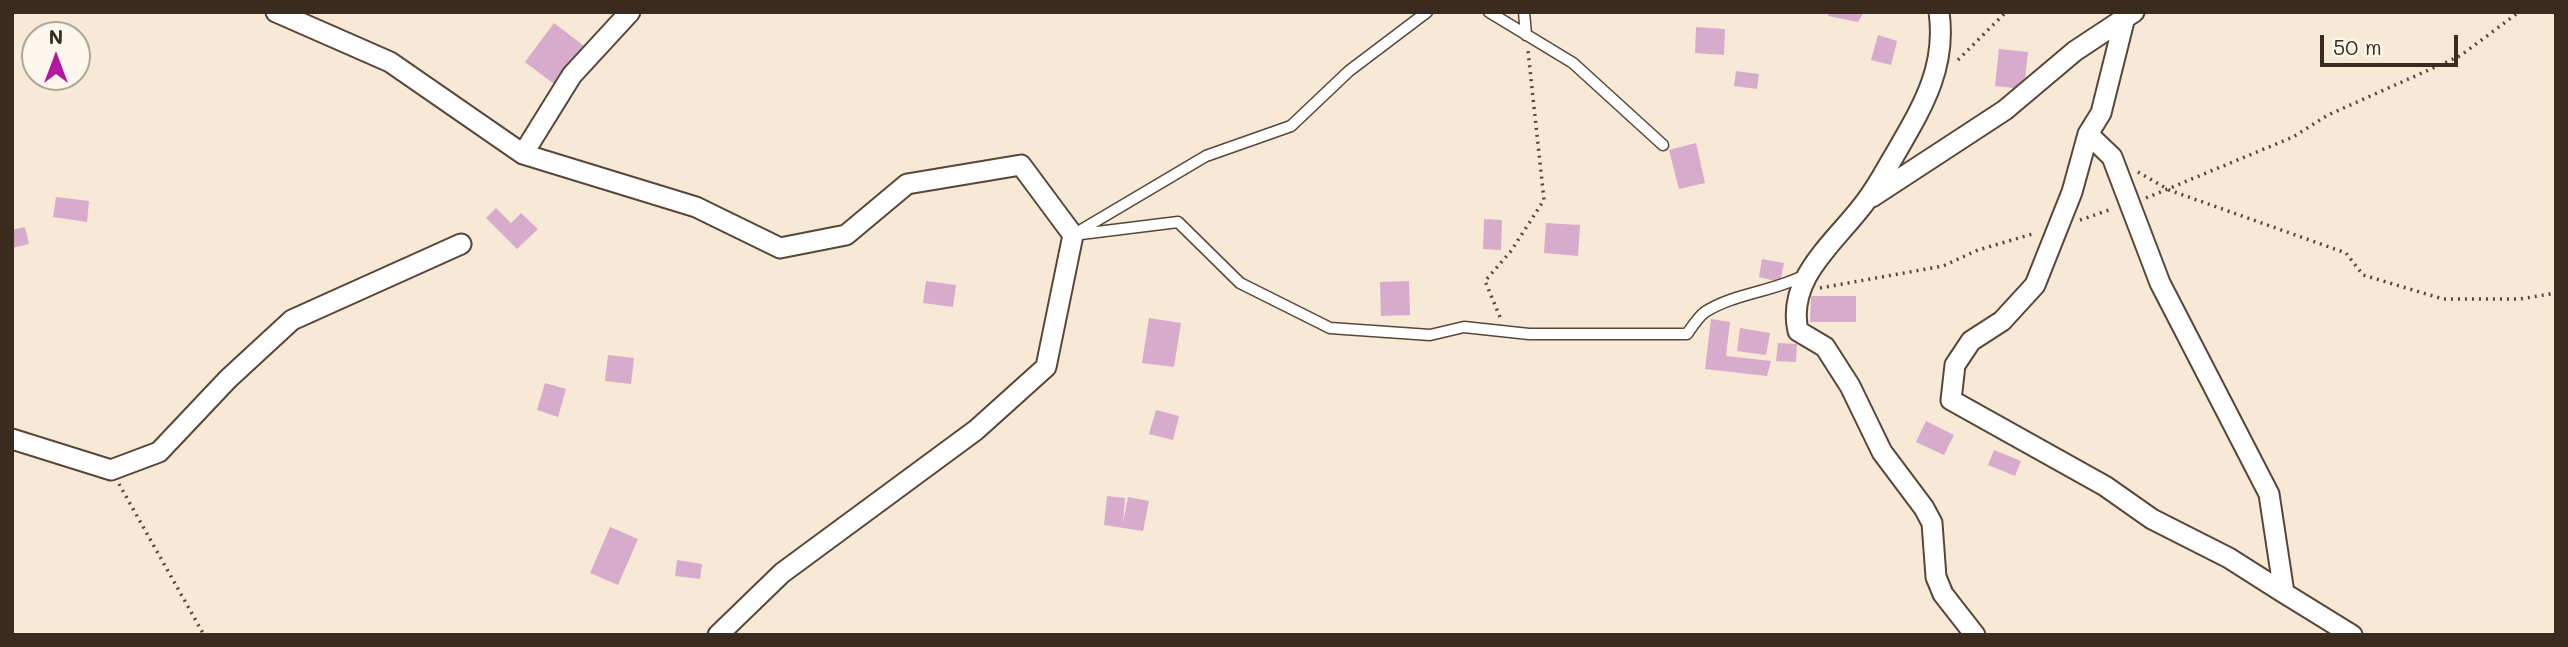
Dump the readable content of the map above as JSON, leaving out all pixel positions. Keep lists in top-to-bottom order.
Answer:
{
  "scale_bar": "50 m",
  "north": "top"
}
